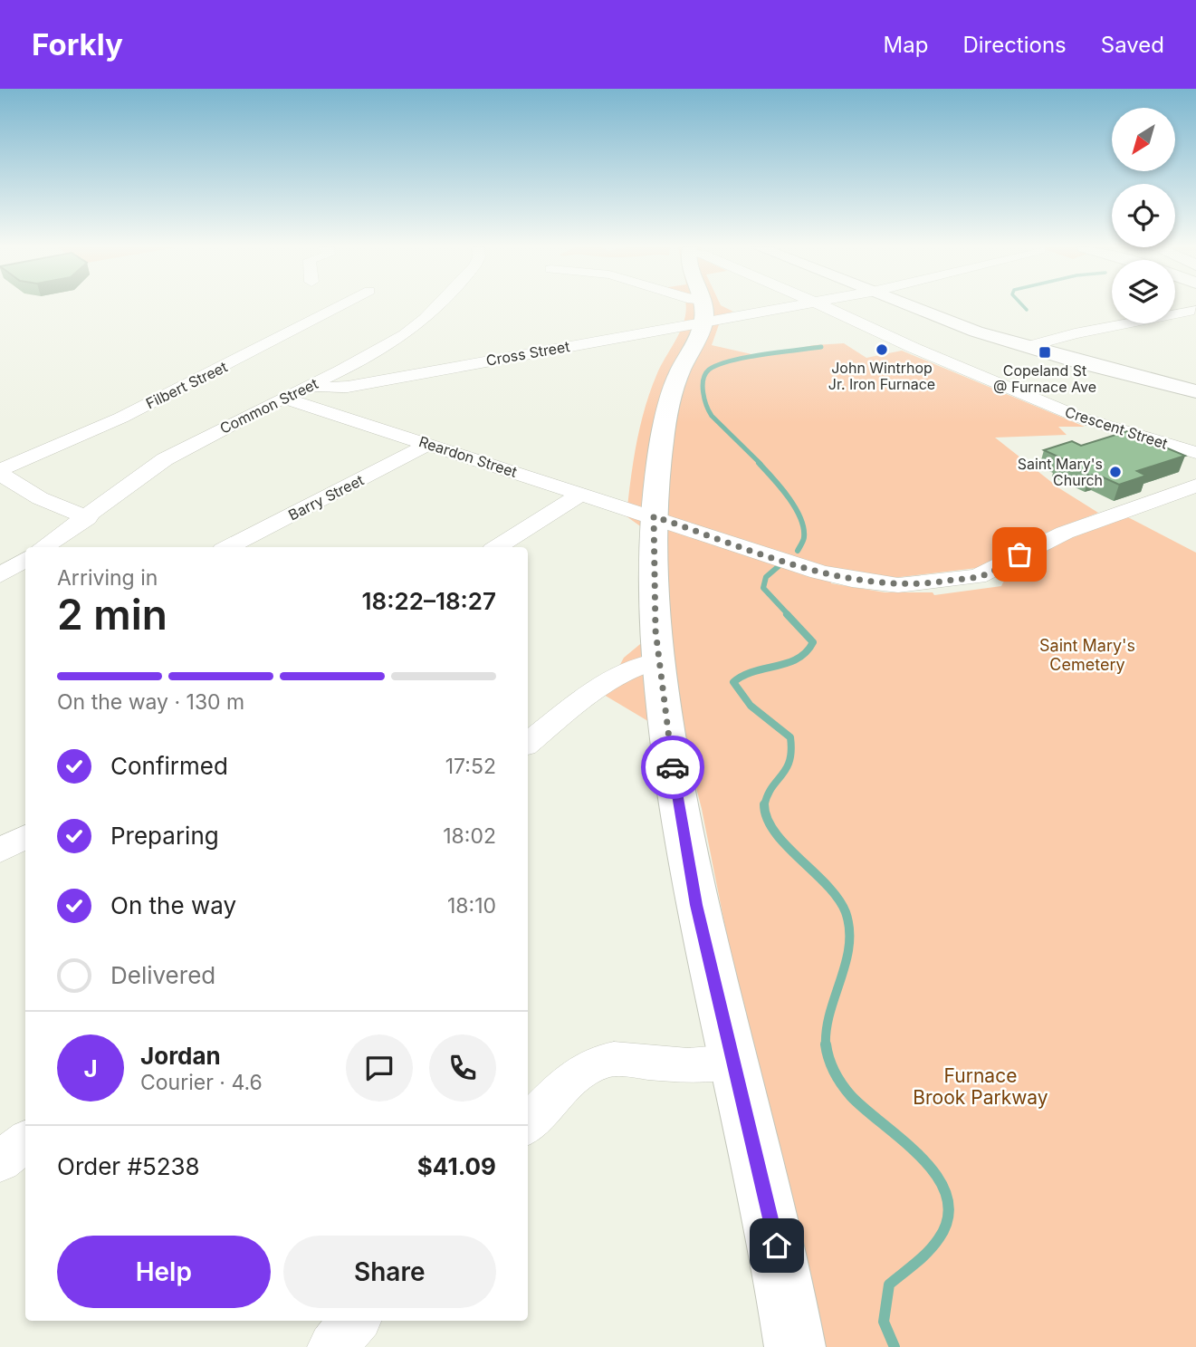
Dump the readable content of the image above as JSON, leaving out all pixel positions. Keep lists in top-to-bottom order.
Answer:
{
  "streets": {
    "street": [
      "Cross Street",
      "Filbert Street",
      "Common Street",
      "Crescent Street",
      "Reardon Street",
      "Barry Street"
    ]
  },
  "crossings": [
    ["Cross Street", "Common Street"],
    ["Common Street", "Reardon Street"],
    ["Reardon Street", "Barry Street"]
  ],
  "parks": ["Saint Mary's Cemetery", "Furnace Brook Parkway"],
  "places": {
    "other": ["John Wintrhop Jr. Iron Furnace", "Saint Mary's Church"],
    "transit": ["Copeland St @ Furnace Ave"]
  },
  "north": "bottom left",
  "page": {
    "header": "Forkly",
    "nav": ["Map", "Directions", "Saved"],
    "heading": ["2 min", "Arriving in", "18:22–18:27"],
    "panel": [
      "Jordan",
      "Courier · 4.6",
      "Order #5238",
      "$41.09"
    ],
    "bar": "On the way · 130 m",
    "list": [
      ["Confirmed", "17:52"],
      ["Preparing", "18:02"],
      ["On the way", "18:10"],
      "Delivered"
    ],
    "round": "J",
    "buttons": ["Help", "Share"]
  }
}
